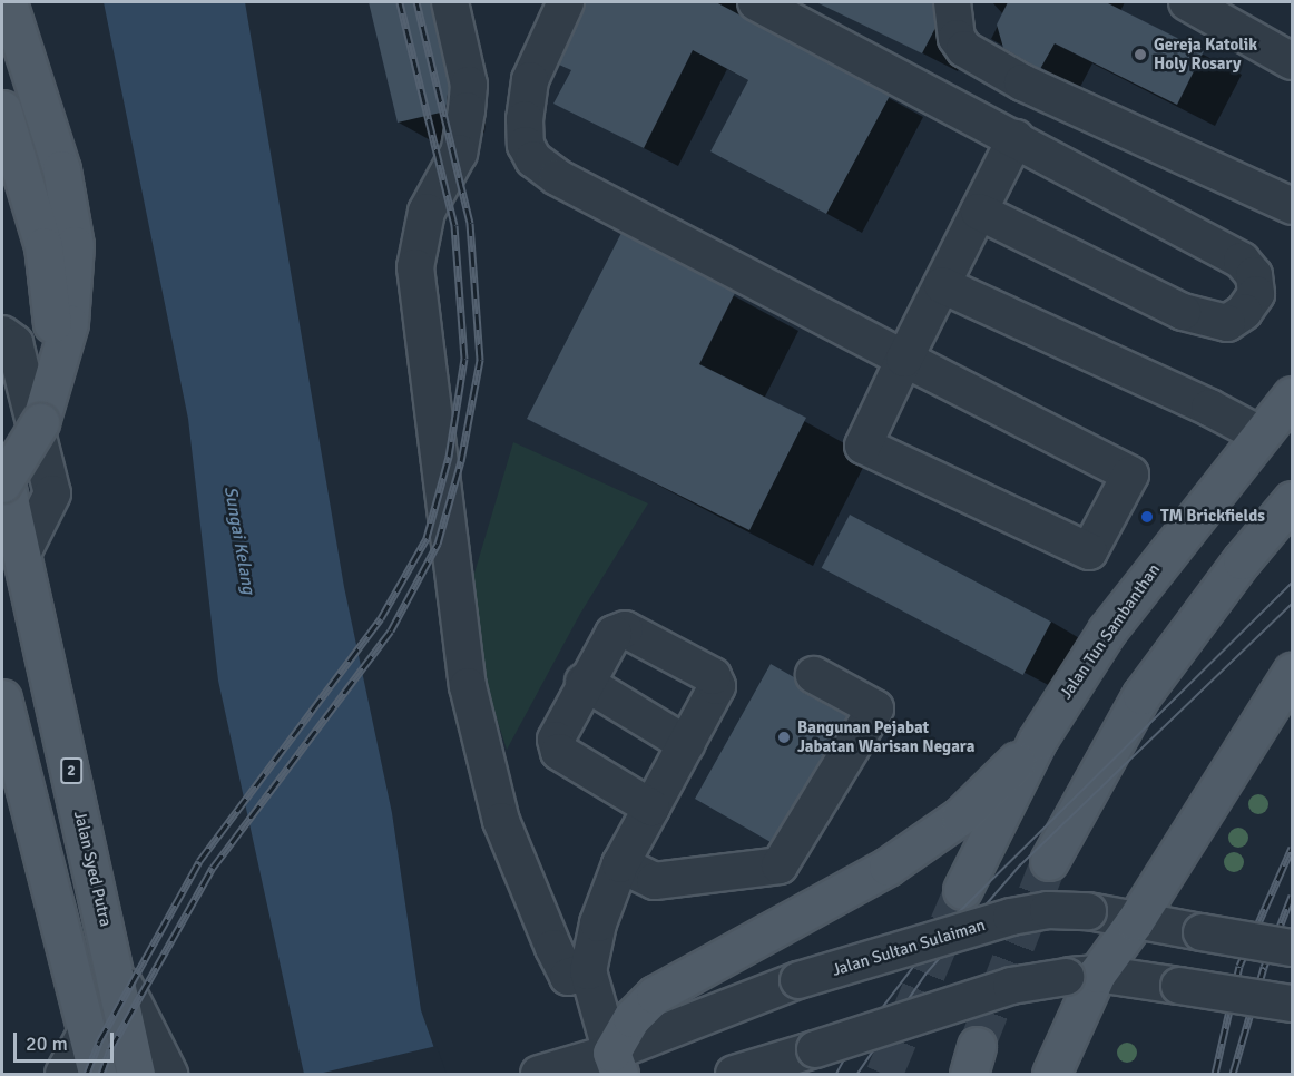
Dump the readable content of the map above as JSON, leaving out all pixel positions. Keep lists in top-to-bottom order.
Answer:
{
  "streets": {
    "main road": ["Jalan Tun Sambanthan", "2", "Jalan Syed Putra"],
    "street": ["Jalan Sultan Sulaiman"]
  },
  "water": ["Sungai Kelang"],
  "places": ["Gereja Katolik Holy Rosary", "TM Brickfields", "Bangunan Pejabat Jabatan Warisan Negara"],
  "scale_bar": "20 m"
}
